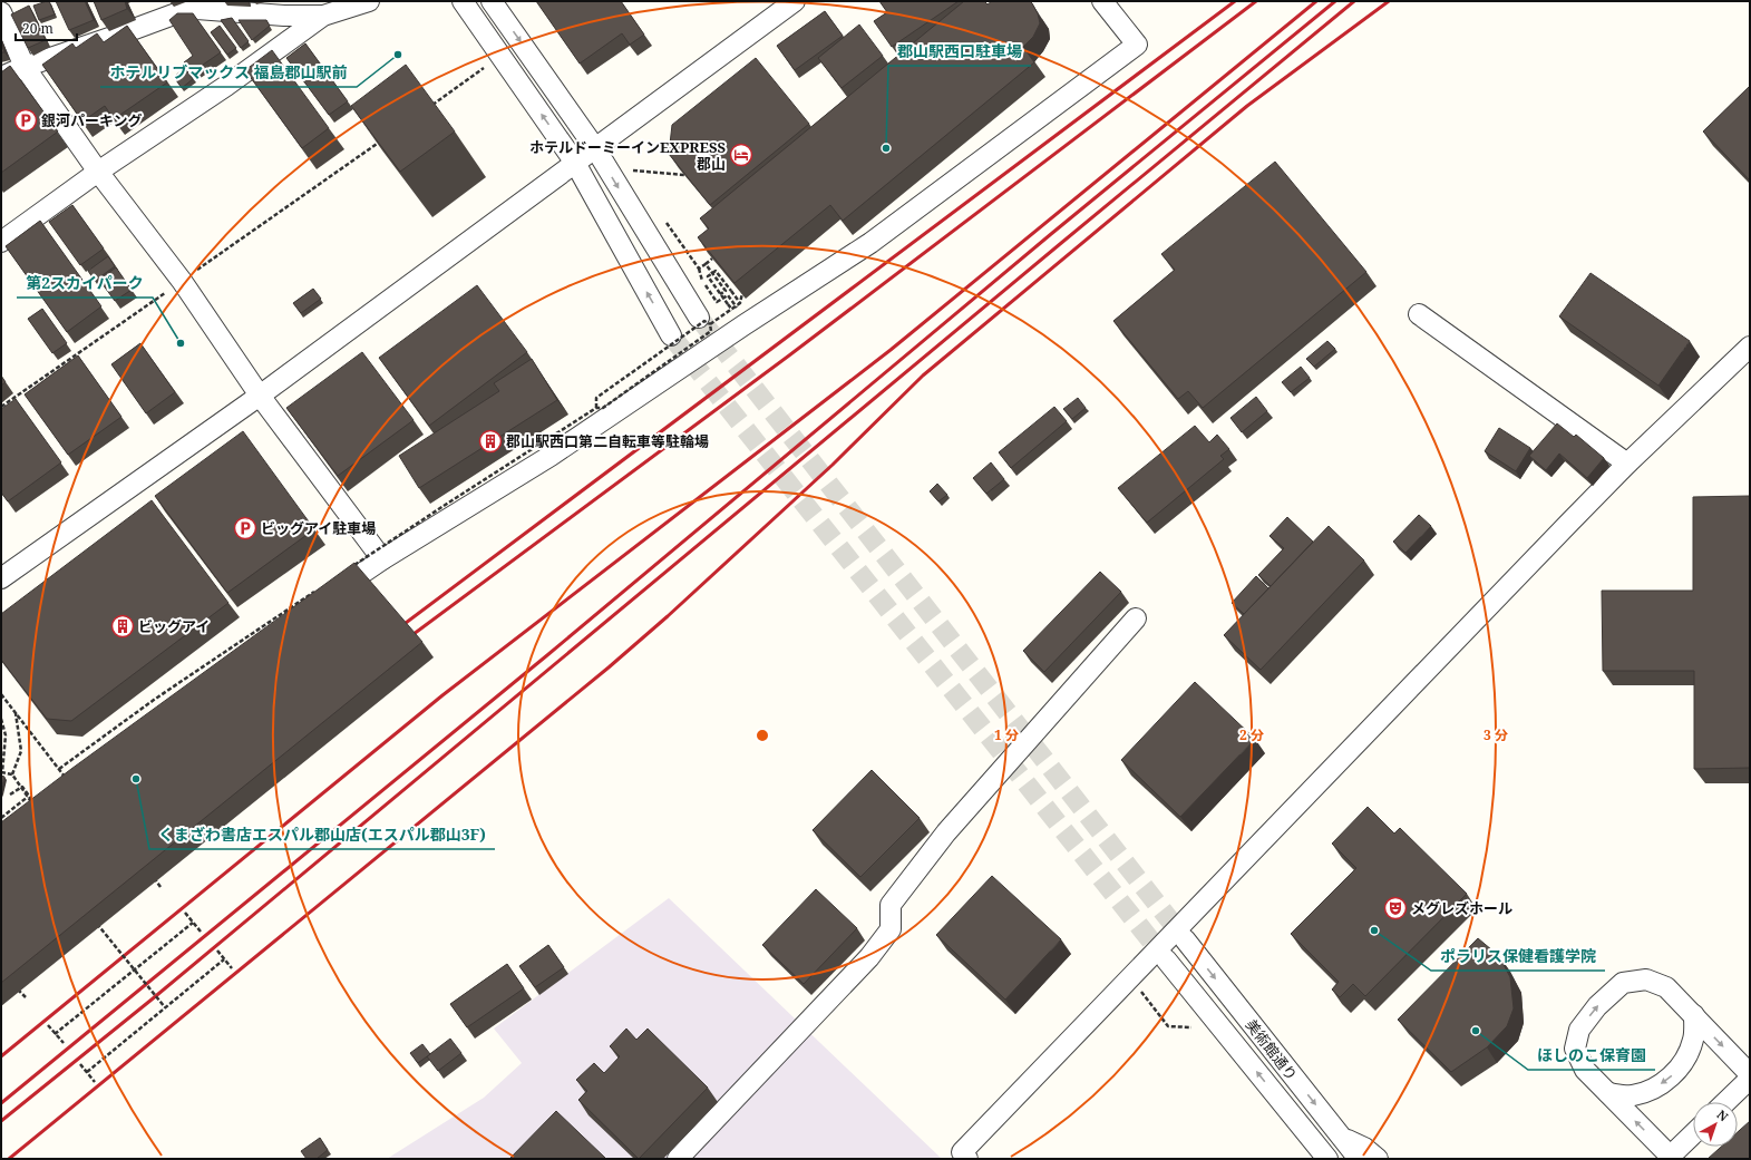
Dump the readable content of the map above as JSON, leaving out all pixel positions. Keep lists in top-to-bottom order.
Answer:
{
  "streets": {
    "street": ["美術館通り"]
  },
  "places": {
    "other": [
      "ホテルリブマックス 福島郡山駅前",
      "郡山駅西口駐車場",
      "第2スカイパーク",
      "くまざわ書店エスパル郡山店(エスパル郡山3F)",
      "ポラリス保健看護学院",
      "ほしのこ保育園"
    ],
    "parking": ["銀河パーキング", "ビッグアイ駐車場"],
    "hotel": ["ホテルドーミーインEXPRESS 郡山"],
    "building": ["郡山駅西口第二自転車等駐輪場", "ビッグアイ"],
    "theatre": ["メグレズホール"]
  },
  "scale_bar": "20 m",
  "north": "top right",
  "rings": ["1 分", "2 分", "3 分"]
}
